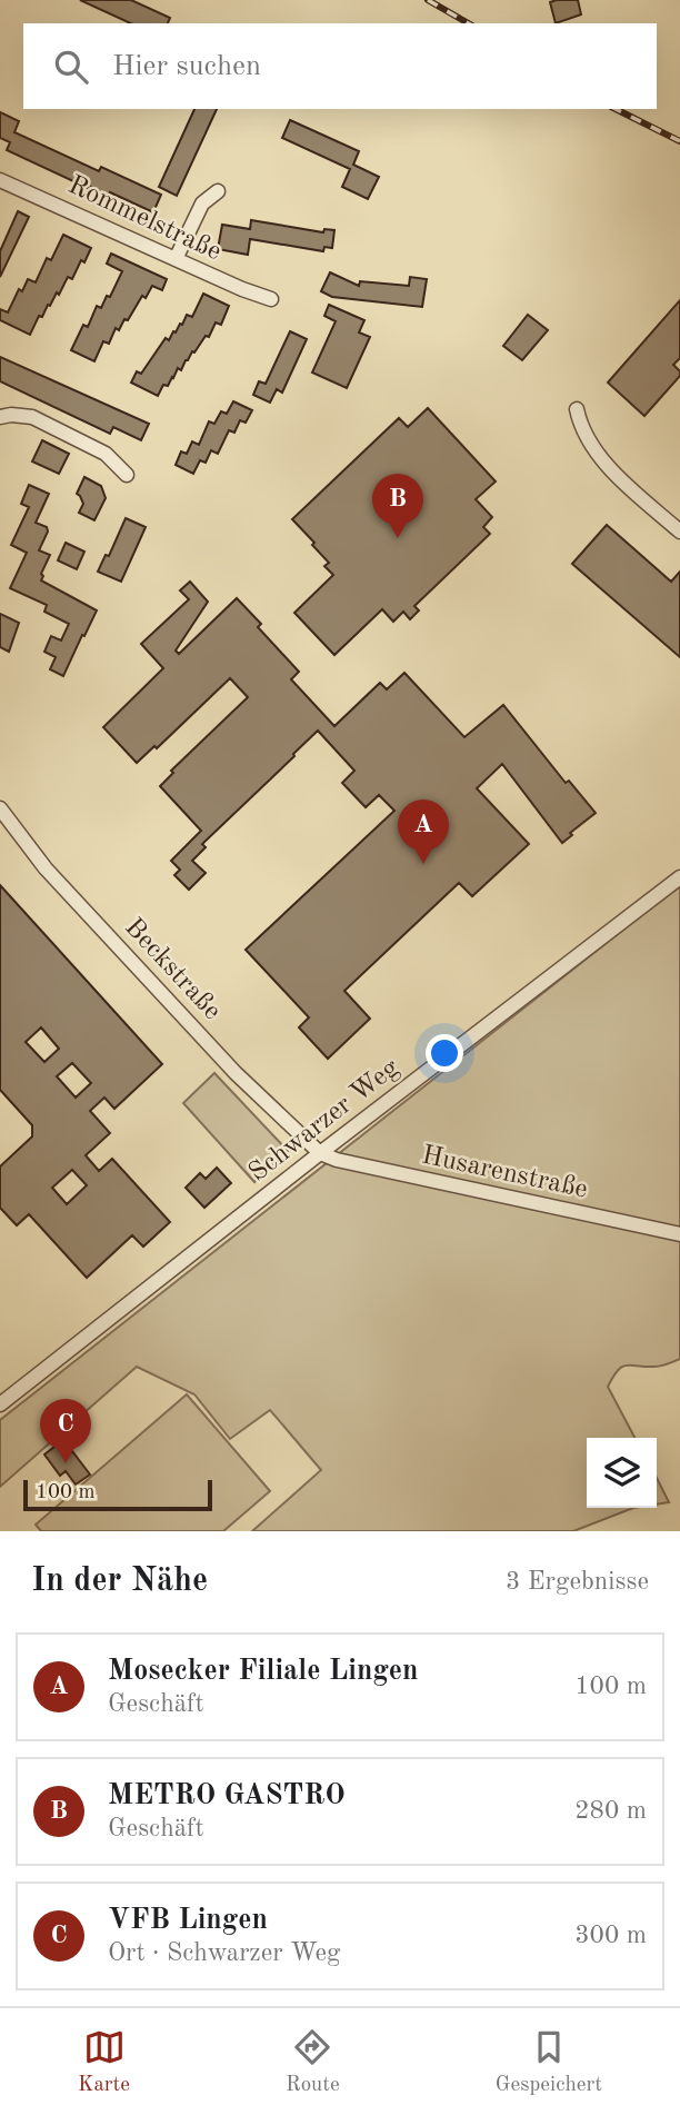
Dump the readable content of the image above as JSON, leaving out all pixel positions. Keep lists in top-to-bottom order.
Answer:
{
  "streets": {
    "street": [
      "Rommelstraße",
      "Beckstraße",
      "Schwarzer Weg",
      "Husarenstraße"
    ]
  },
  "crossings": [
    ["Beckstraße", "Schwarzer Weg"],
    ["Beckstraße", "Husarenstraße"],
    ["Schwarzer Weg", "Husarenstraße"]
  ],
  "scale_bar": "100 m",
  "page": {
    "search": "Hier suchen",
    "pins": ["B", "A", "C"],
    "scale": "100 m",
    "heading": ["In der Nähe", "3 Ergebnisse"],
    "list": [
      {
        "mark": "A",
        "name": "Mosecker Filiale Lingen",
        "note": "Geschäft",
        "value": "100 m"
      },
      {
        "mark": "B",
        "name": "METRO GASTRO",
        "note": "Geschäft",
        "value": "280 m"
      },
      {
        "mark": "C",
        "name": "VFB Lingen",
        "note": "Ort · Schwarzer Weg",
        "value": "300 m"
      }
    ],
    "nav": ["Karte", "Route", "Gespeichert"]
  }
}
